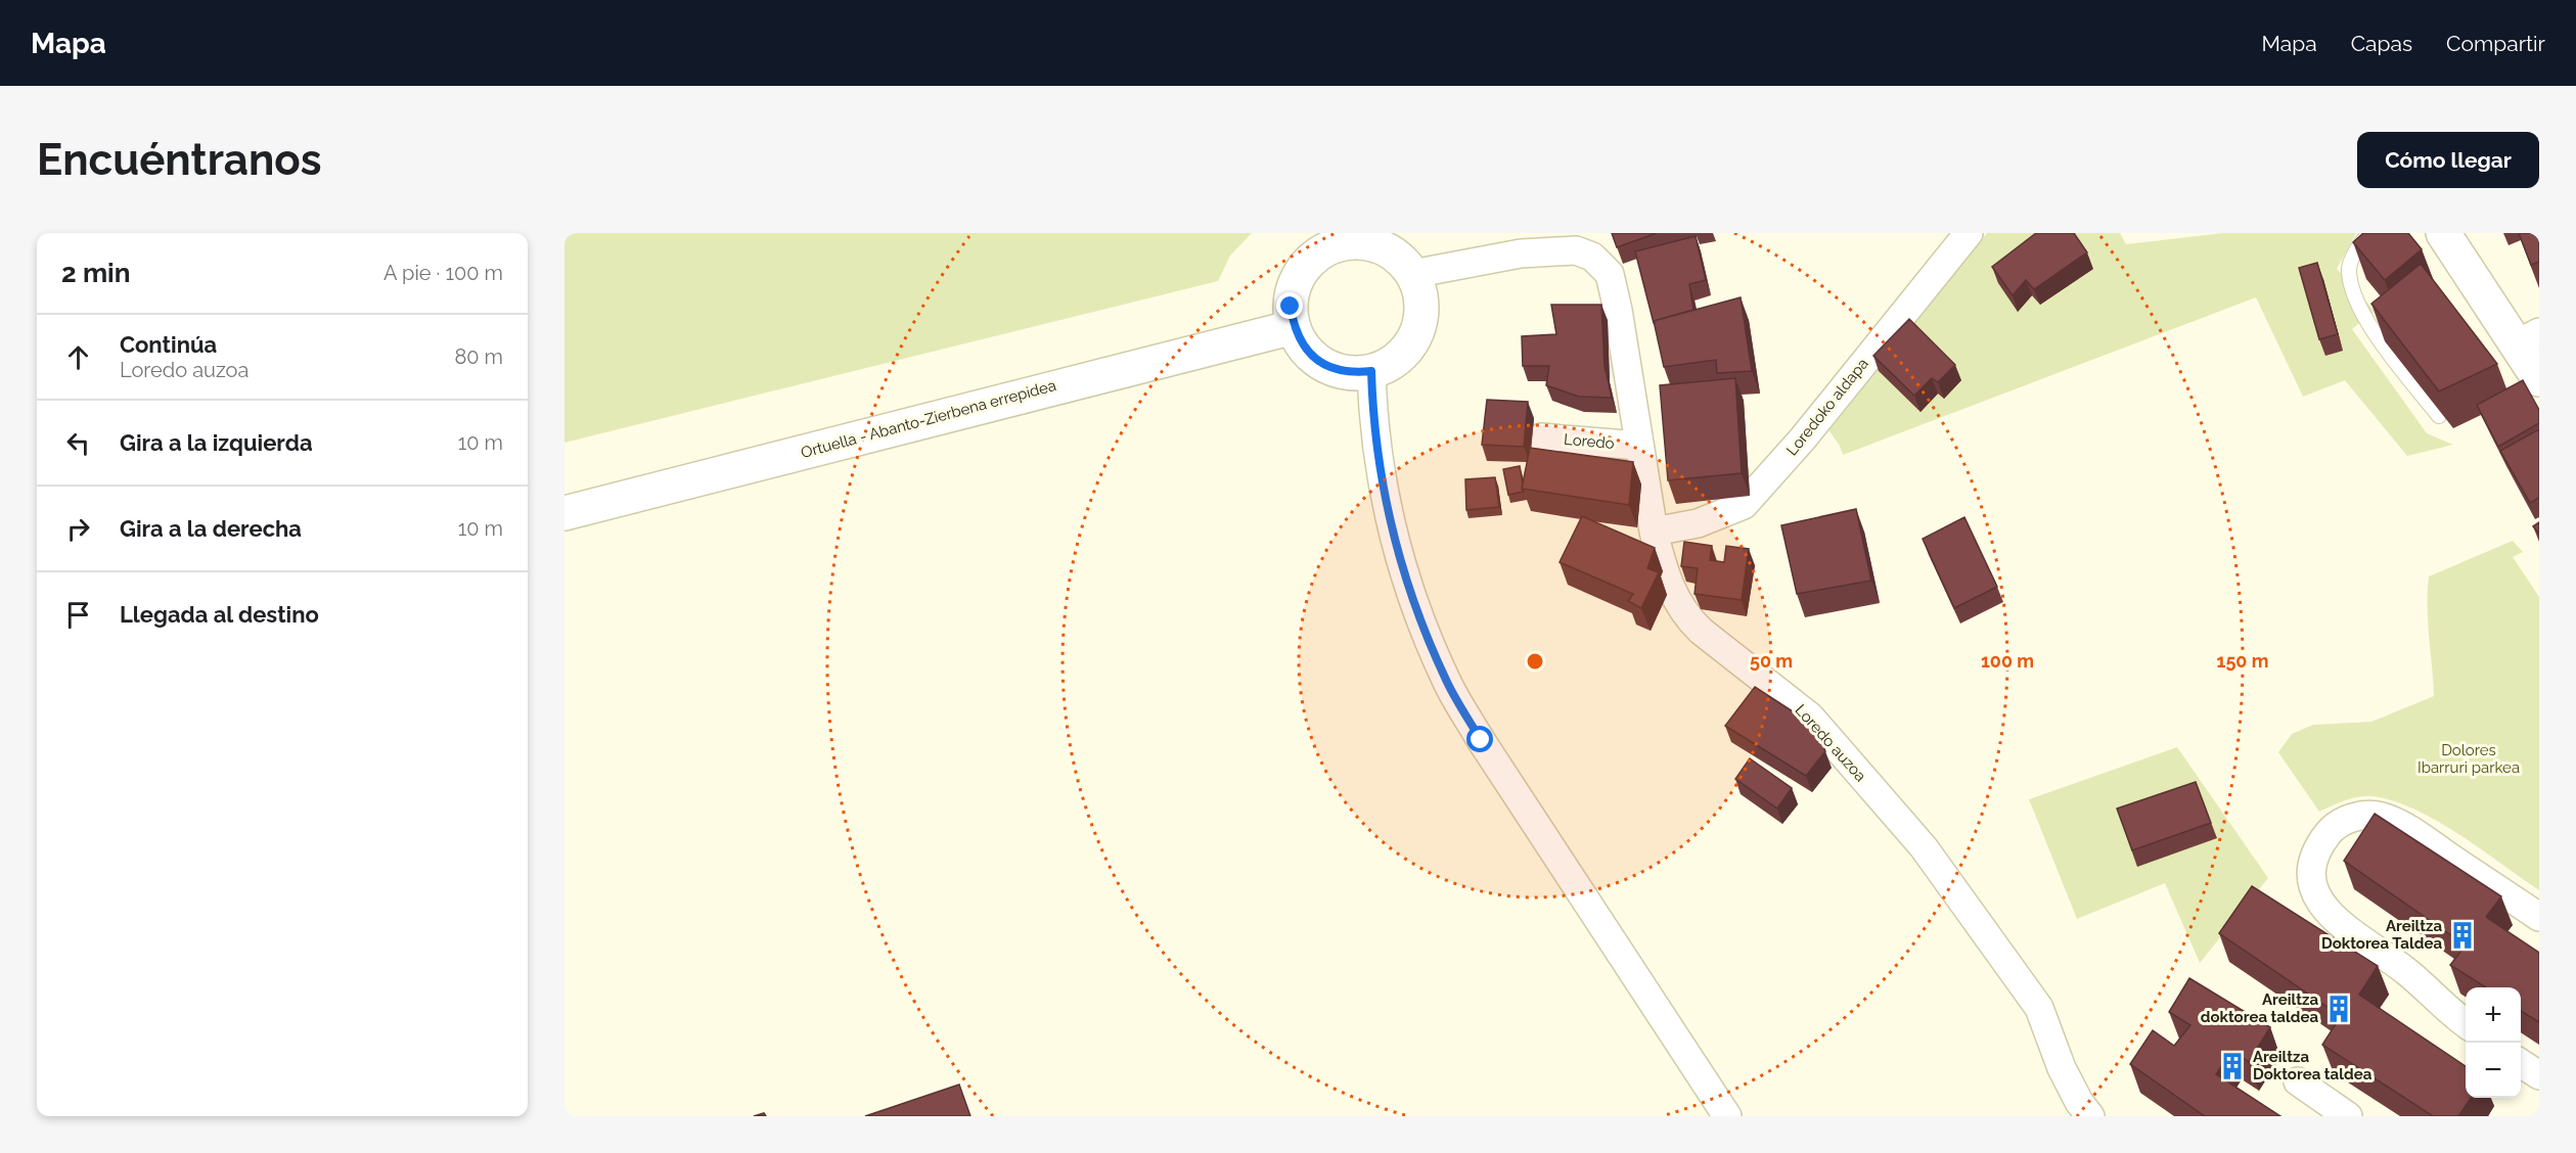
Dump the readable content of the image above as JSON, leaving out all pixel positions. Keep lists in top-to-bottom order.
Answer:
{
  "streets": {
    "street": [
      "Loredoko aldapa",
      "Ortuella - Abanto-Zierbena errepidea",
      "Loredo",
      "Loredo auzoa"
    ]
  },
  "crossings": [
    ["Loredoko aldapa", "Loredo auzoa"],
    ["Ortuella - Abanto-Zierbena errepidea", "Loredo auzoa"],
    ["Loredo", "Loredo auzoa"]
  ],
  "parks": ["Dolores Ibarruri parkea"],
  "places": {
    "building": ["Areiltza Doktorea Taldea", "Areiltza doktorea taldea", "Areiltza Doktorea taldea"]
  },
  "page": {
    "header": "Mapa",
    "nav": ["Mapa", "Capas", "Compartir"],
    "buttons": "Cómo llegar",
    "title": "Encuéntranos",
    "heading": ["2 min", "A pie · 100 m"],
    "list": [
      ["Continúa", "Loredo auzoa", "80 m"],
      ["Gira a la izquierda", "10 m"],
      ["Gira a la derecha", "10 m"],
      "Llegada al destino"
    ],
    "map_buttons": ["+", "−"]
  },
  "rings": ["50 m", "100 m", "150 m"]
}
